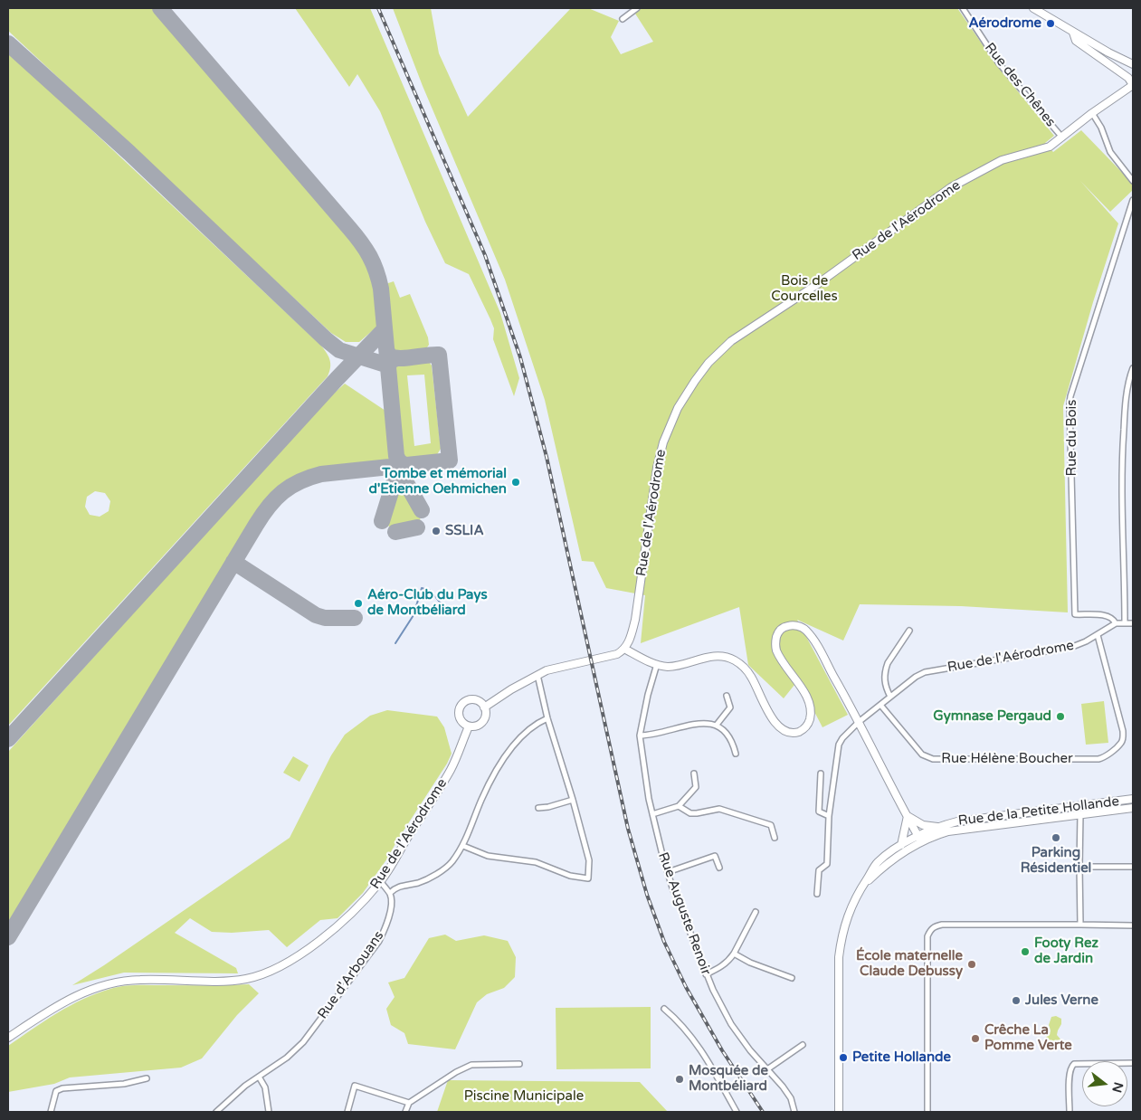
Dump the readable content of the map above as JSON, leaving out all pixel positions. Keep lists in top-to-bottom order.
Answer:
{
  "streets": {
    "street": [
      "Rue des Chênes",
      "Rue de l'Aérodrome",
      "Rue du Bois",
      "Rue Hélène Boucher",
      "Rue de la Petite Hollande",
      "Rue Auguste Renoir",
      "Rue d'Arbouans"
    ]
  },
  "crossings": [
    ["Rue des Chênes", "Rue de l'Aérodrome"],
    ["Rue de l'Aérodrome", "Rue du Bois"],
    ["Rue de l'Aérodrome", "Rue Hélène Boucher"]
  ],
  "parks": ["Bois de Courcelles", "Piscine Municipale"],
  "places": [
    "Aérodrome",
    "Tombe et mémorial d'Etienne Oehmichen",
    "SSLIA",
    "Aéro-Club du Pays de Montbéliard",
    "Gymnase Pergaud",
    "Parking Résidentiel",
    "Footy Rez de Jardin",
    "École maternelle Claude Debussy",
    "Jules Verne",
    "Crêche La Pomme Verte",
    "Petite Hollande",
    "Mosquée de Montbéliard"
  ],
  "north": "right"
}
